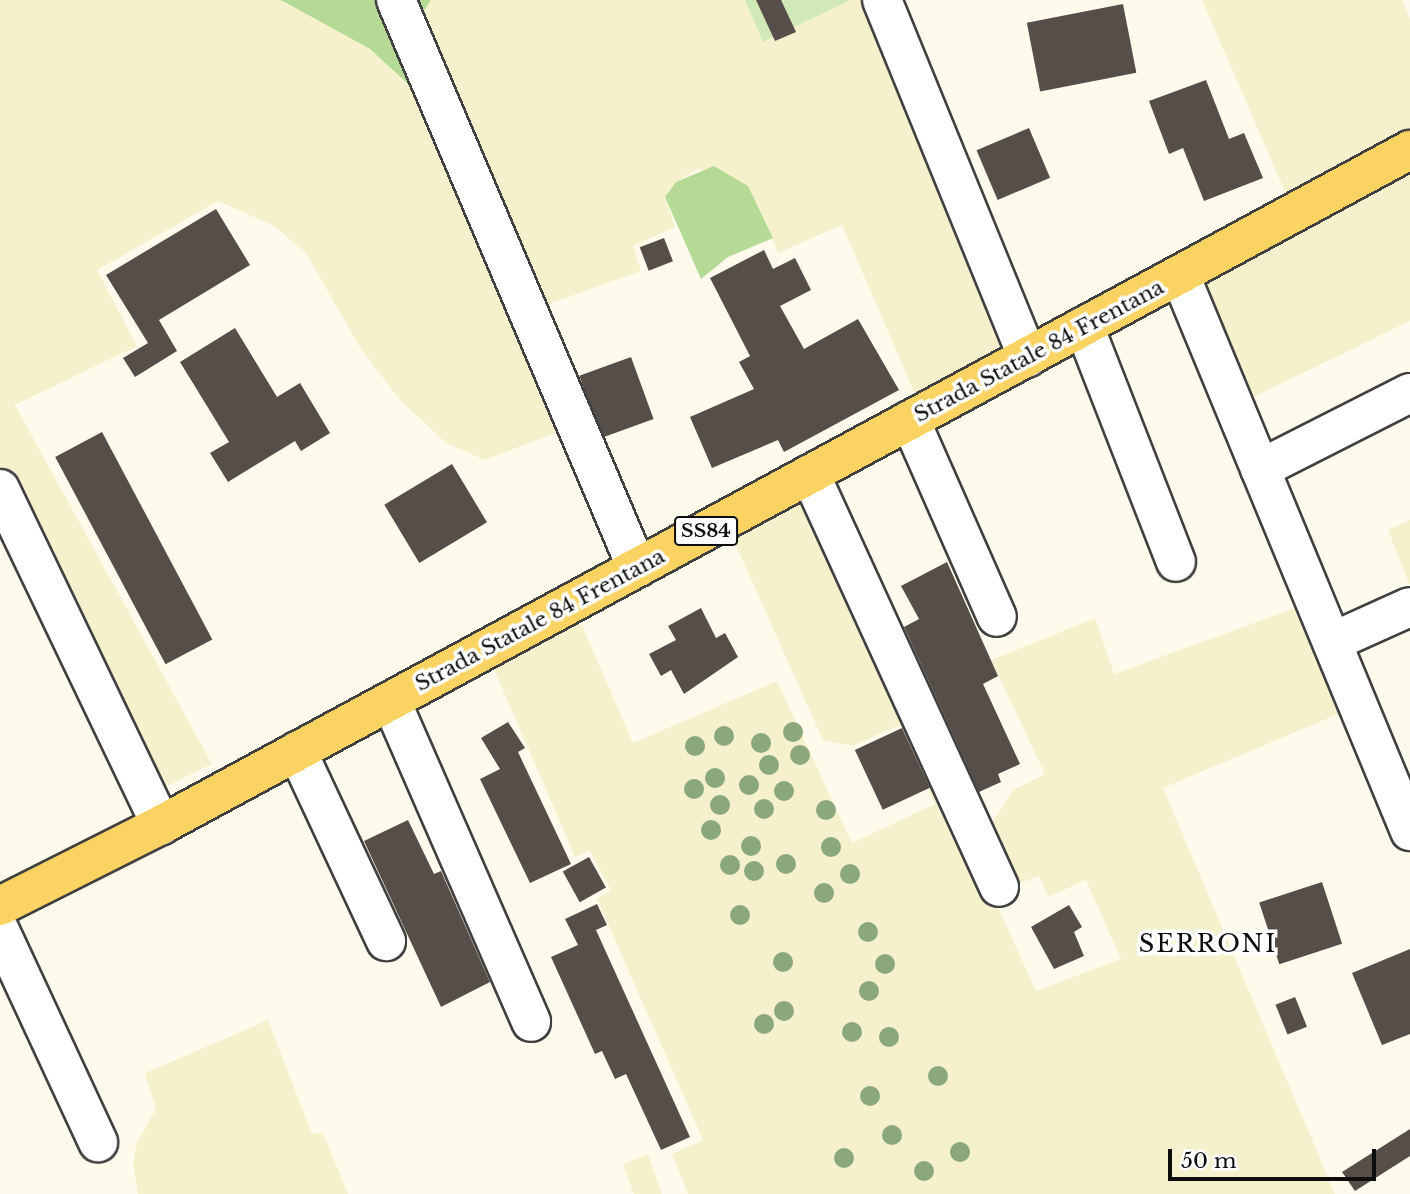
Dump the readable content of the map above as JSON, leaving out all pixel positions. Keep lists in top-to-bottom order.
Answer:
{
  "streets": {
    "main road": ["Strada Statale 84 Frentana", "SS84"]
  },
  "districts": ["SERRONI"],
  "scale_bar": "50 m"
}
